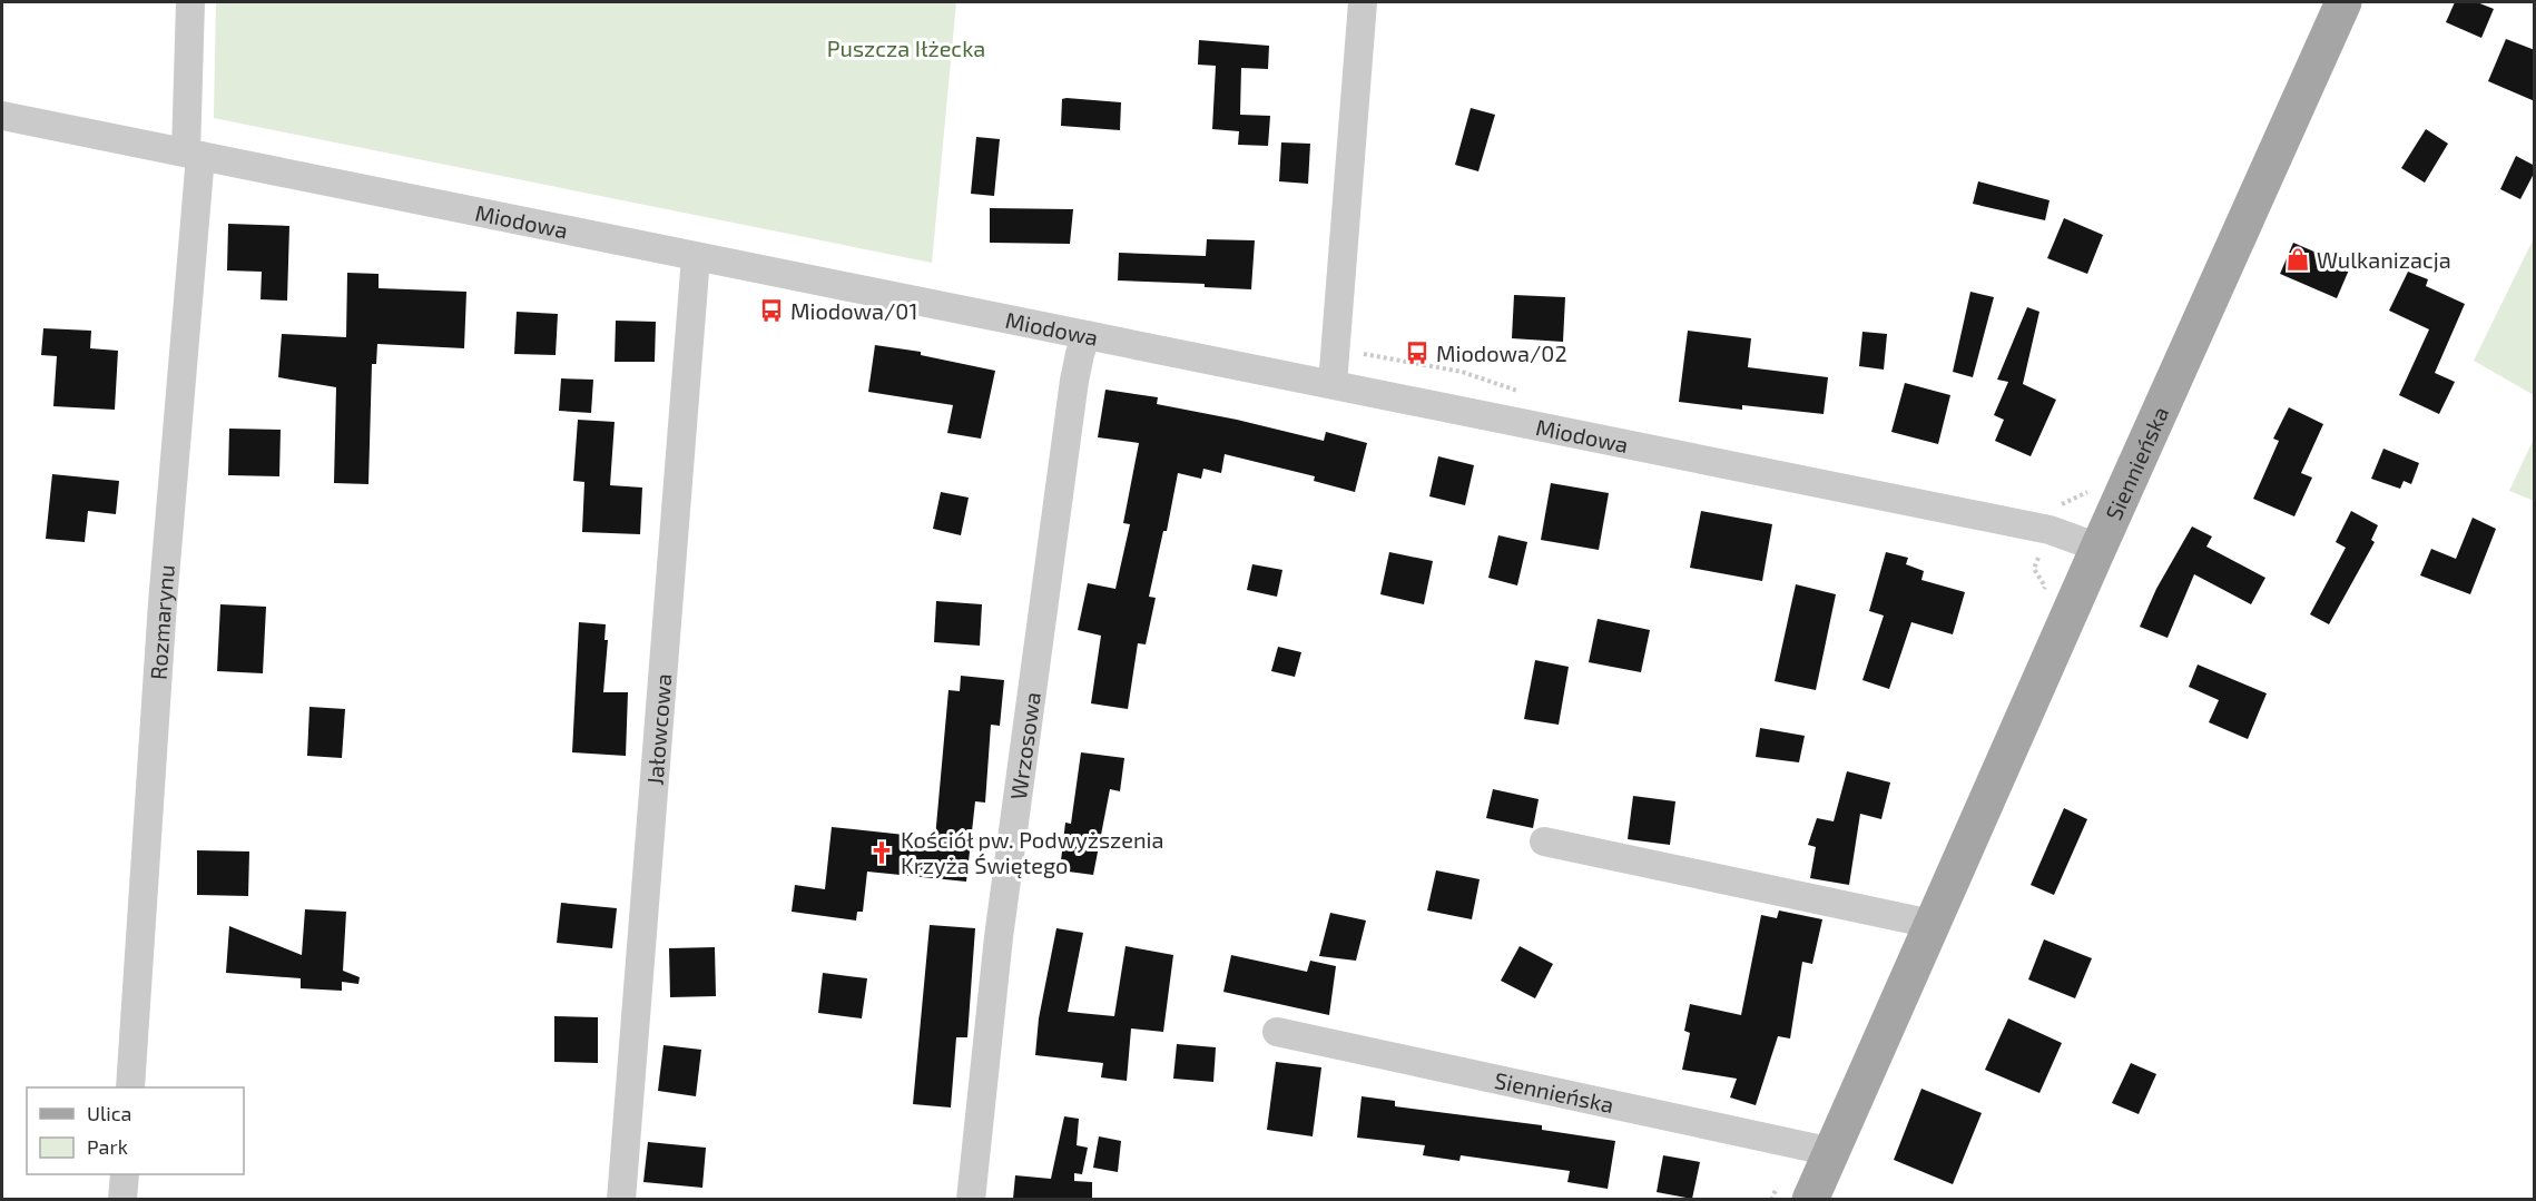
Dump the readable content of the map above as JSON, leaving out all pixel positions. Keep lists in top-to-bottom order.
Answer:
{
  "streets": {
    "main road": ["Siennieńska"],
    "street": [
      "Miodowa",
      "Rozmarynu",
      "Jałowcowa",
      "Wrzosowa"
    ]
  },
  "crossings": [
    ["Miodowa", "Siennieńska"],
    ["Miodowa", "Rozmarynu"],
    ["Miodowa", "Jałowcowa"],
    ["Miodowa", "Wrzosowa"]
  ],
  "parks": ["Puszcza Iłżecka"],
  "places": {
    "shop": ["Wulkanizacja"],
    "bus stop": ["Miodowa/01", "Miodowa/02"],
    "church": ["Kościół pw. Podwyższenia Krzyża Świętego"]
  },
  "legend": ["Ulica", "Park"]
}
